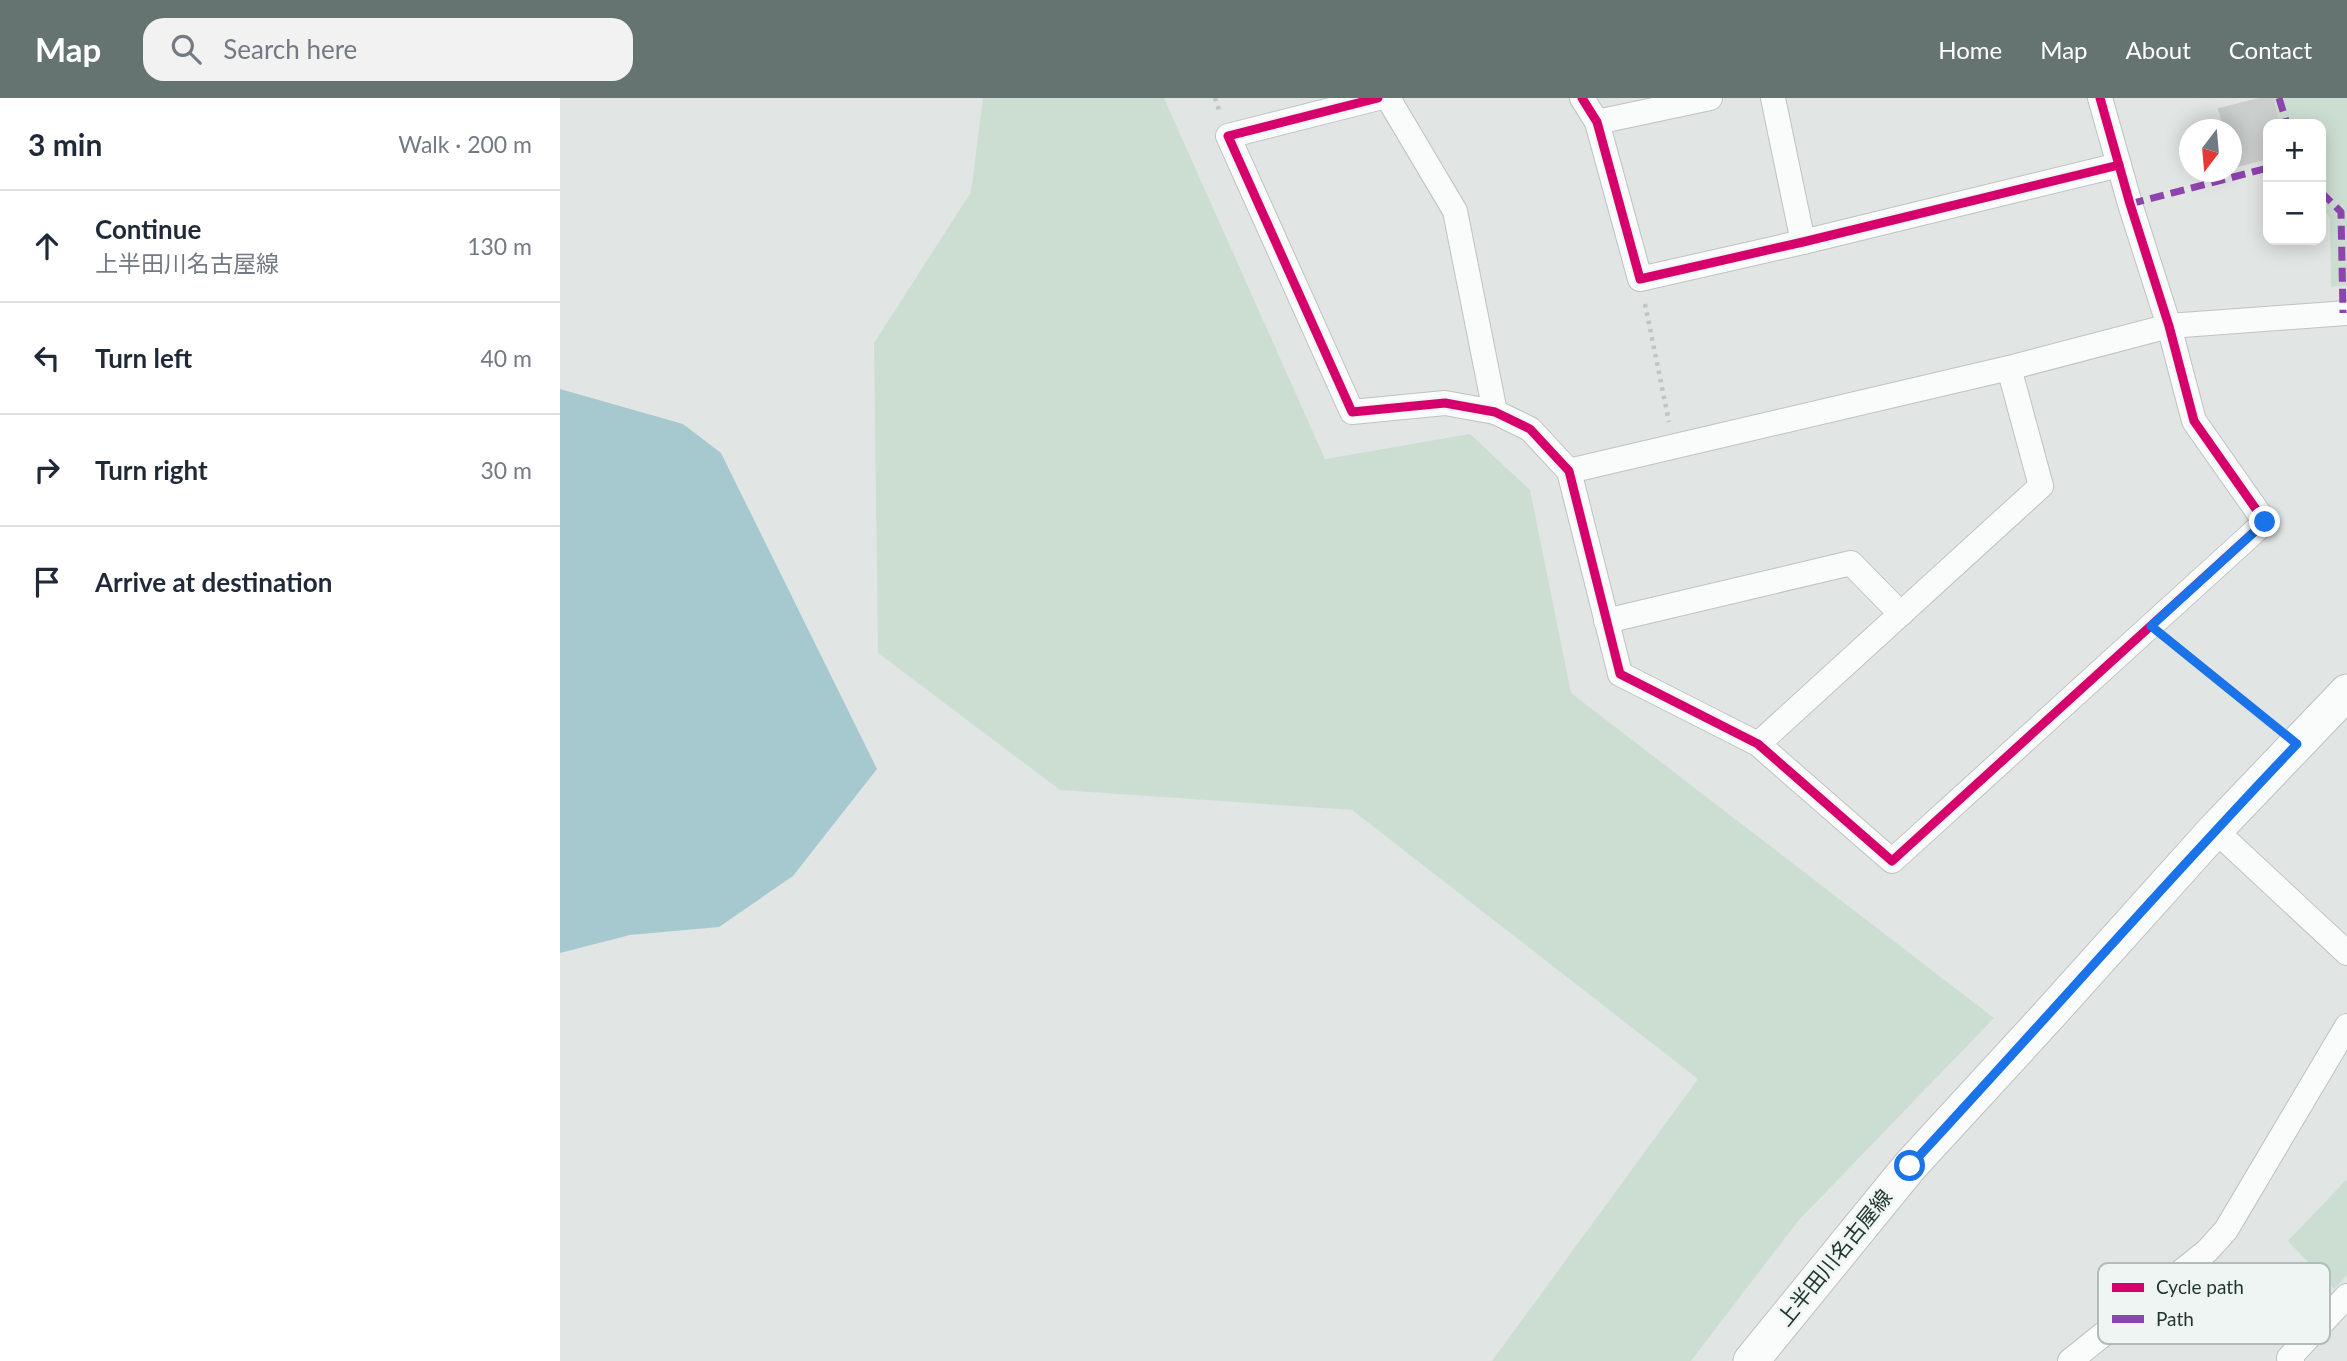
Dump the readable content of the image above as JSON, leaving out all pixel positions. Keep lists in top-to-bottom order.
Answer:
{
  "streets": {
    "main road": ["上半田川名古屋線"]
  },
  "legend": ["Cycle path", "Path"],
  "north": "bottom",
  "page": {
    "header": "Map",
    "search": "Search here",
    "nav": [
      "Home",
      "Map",
      "About",
      "Contact"
    ],
    "heading": ["3 min", "Walk · 200 m"],
    "map_buttons": ["+", "−"],
    "list": [
      ["Continue", "上半田川名古屋線", "130 m"],
      ["Turn left", "40 m"],
      ["Turn right", "30 m"],
      "Arrive at destination"
    ]
  }
}
